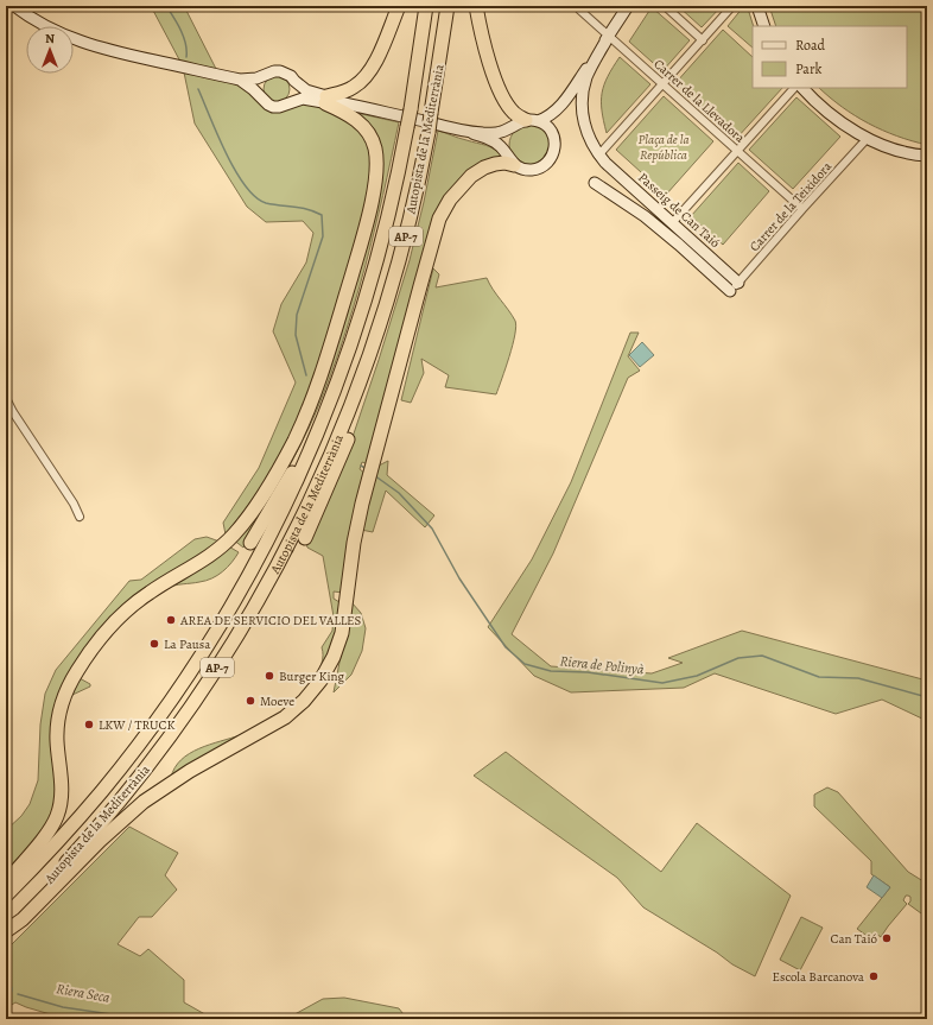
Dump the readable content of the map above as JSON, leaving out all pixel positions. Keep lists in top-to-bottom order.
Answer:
{
  "streets": {
    "highway": ["Autopista de la Mediterrània", "AP-7"],
    "main road": ["Passeig de Can Taió"],
    "street": ["Carrer de la Llevadora", "Carrer de la Teixidora"]
  },
  "crossings": [
    ["Carrer de la Llevadora", "Carrer de la Teixidora"],
    ["Carrer de la Llevadora", "Passeig de Can Taió"],
    ["Carrer de la Teixidora", "Passeig de Can Taió"]
  ],
  "water": ["Riera de Polinyà", "Riera Seca"],
  "parks": ["Plaça de la República"],
  "places": [
    "AREA DE SERVICIO DEL VALLES",
    "La Pausa",
    "Burger King",
    "Moeve",
    "LKW / TRUCK",
    "Can Taió",
    "Escola Barcanova"
  ],
  "legend": ["Road", "Park"],
  "north": "top"
}
